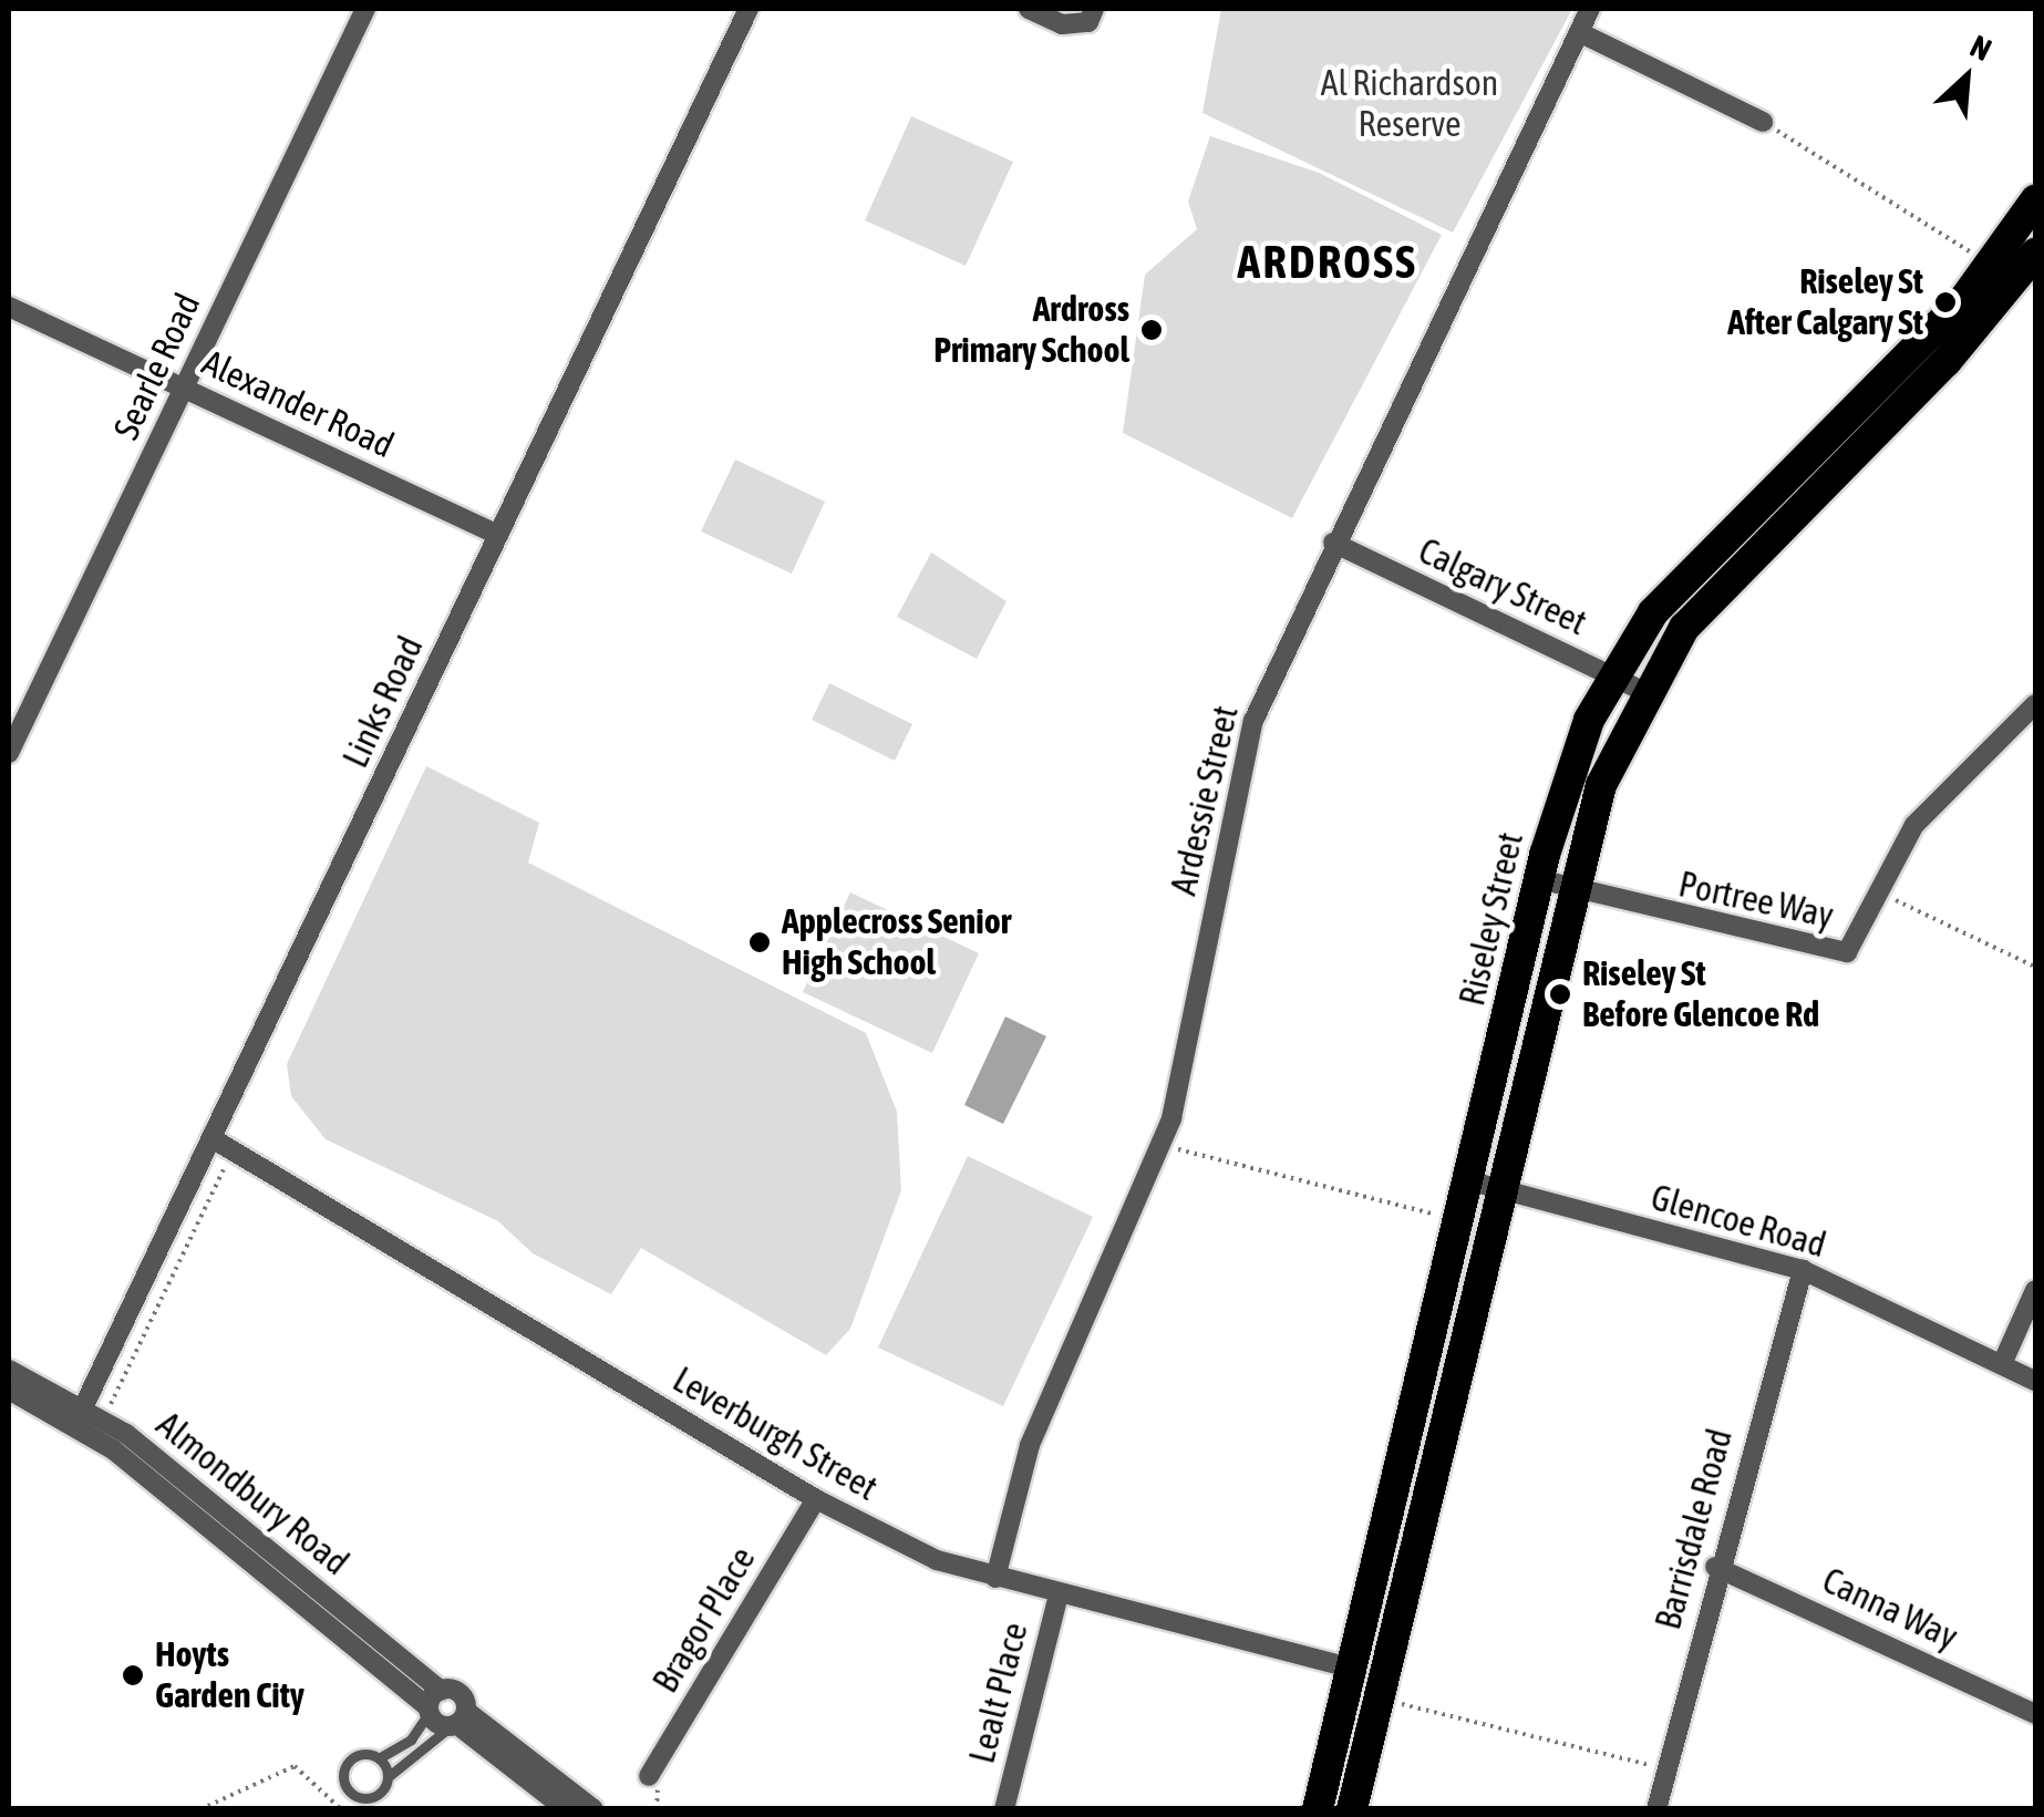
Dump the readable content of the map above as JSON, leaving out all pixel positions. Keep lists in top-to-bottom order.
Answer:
{
  "streets": {
    "highway": ["Riseley Street"],
    "street": [
      "Searle Road",
      "Alexander Road",
      "Calgary Street",
      "Links Road",
      "Ardessie Street",
      "Portree Way",
      "Glencoe Road",
      "Leverburgh Street",
      "Almondbury Road",
      "Barrisdale Road",
      "Canna Way",
      "Bragor Place",
      "Lealt Place"
    ]
  },
  "crossings": [
    ["Searle Road", "Alexander Road"],
    ["Alexander Road", "Links Road"],
    ["Calgary Street", "Ardessie Street"],
    ["Calgary Street", "Riseley Street"],
    ["Links Road", "Leverburgh Street"],
    ["Links Road", "Almondbury Road"],
    ["Ardessie Street", "Leverburgh Street"],
    ["Portree Way", "Riseley Street"],
    ["Riseley Street", "Glencoe Road"],
    ["Riseley Street", "Leverburgh Street"],
    ["Glencoe Road", "Barrisdale Road"],
    ["Leverburgh Street", "Bragor Place"],
    ["Leverburgh Street", "Lealt Place"],
    ["Barrisdale Road", "Canna Way"]
  ],
  "districts": ["ARDROSS"],
  "parks": ["Al Richardson Reserve"],
  "places": [
    "Riseley St After Calgary St",
    "Ardross Primary School",
    "Applecross Senior High School",
    "Riseley St Before Glencoe Rd",
    "Hoyts Garden City"
  ],
  "north": "top right"
}
